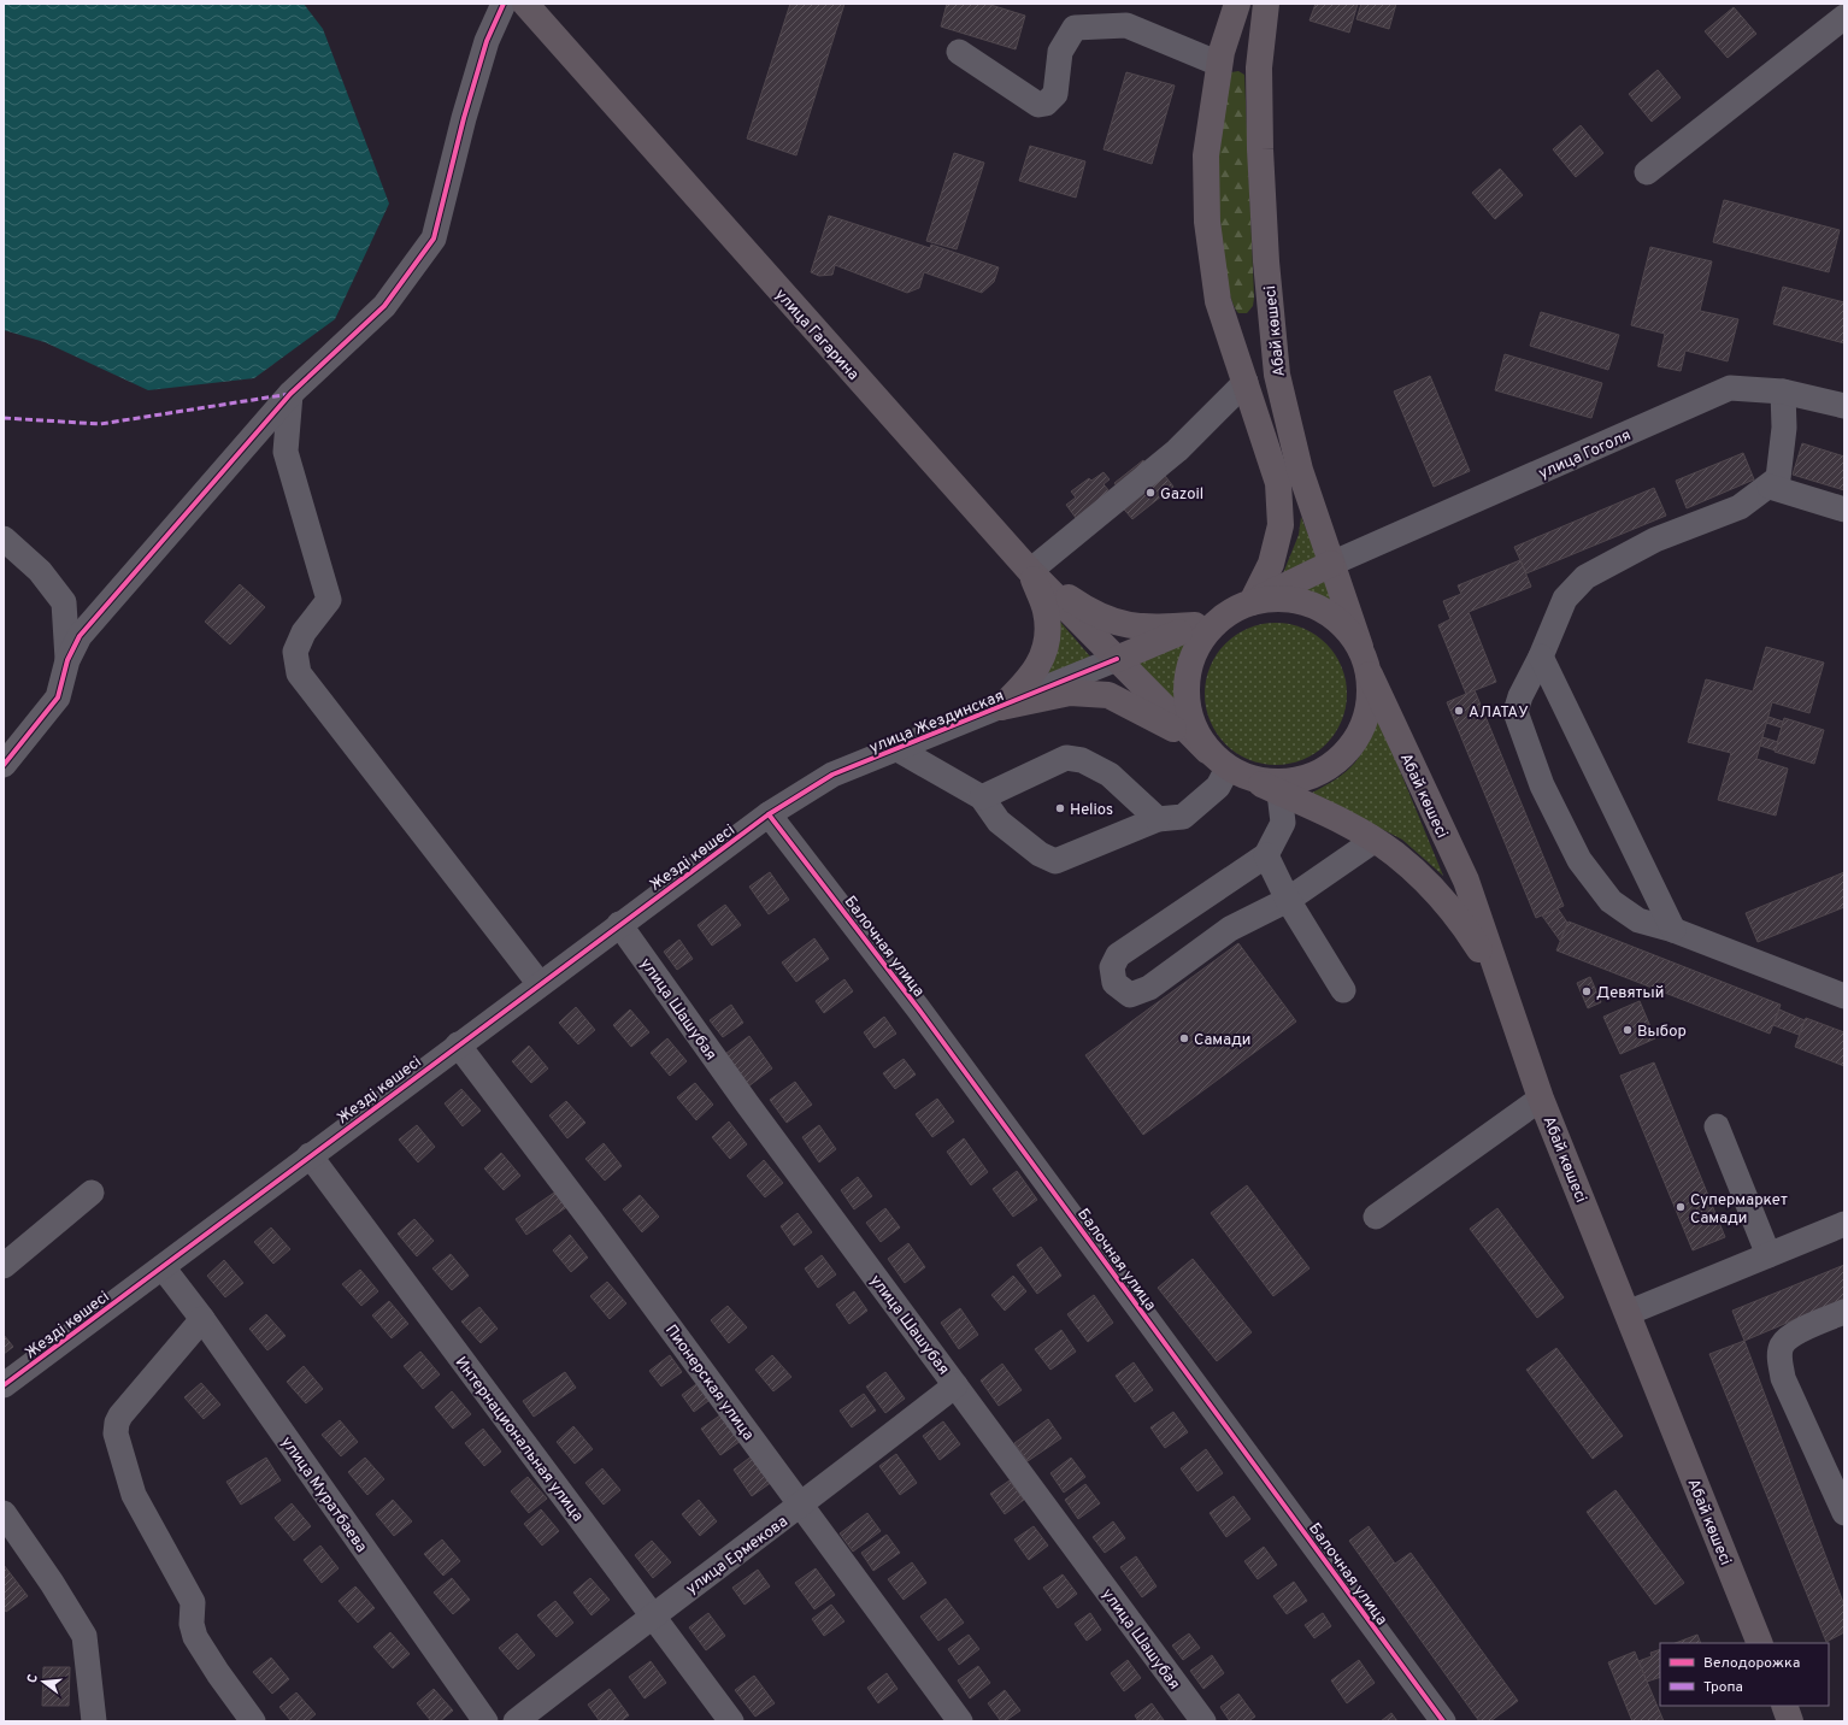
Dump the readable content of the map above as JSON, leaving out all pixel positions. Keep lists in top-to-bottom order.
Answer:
{
  "streets": {
    "main road": ["Абай көшесі", "улица Гагарина"],
    "street": [
      "улица Гоголя",
      "улица Жездинская",
      "Жезді көшесі",
      "Балочная улица",
      "улица Шашубая",
      "Пионерская улица",
      "Интернациональная улица",
      "улица Муратбаева",
      "улица Ермекова"
    ]
  },
  "crossings": [
    ["Абай көшесі", "улица Гоголя"],
    ["улица Гагарина", "улица Жездинская"],
    ["улица Жездинская", "Жезді көшесі"],
    ["улица Жездинская", "Балочная улица"],
    ["Жезді көшесі", "Балочная улица"],
    ["Жезді көшесі", "улица Шашубая"],
    ["Жезді көшесі", "Пионерская улица"],
    ["Жезді көшесі", "Интернациональная улица"],
    ["Жезді көшесі", "улица Муратбаева"],
    ["улица Шашубая", "улица Ермекова"],
    ["Пионерская улица", "улица Ермекова"],
    ["Интернациональная улица", "улица Ермекова"]
  ],
  "places": [
    "Gazoil",
    "АЛАТАУ",
    "Helios",
    "Девятый",
    "Выбор",
    "Самади",
    "Супермаркет Самади"
  ],
  "legend": ["Велодорожка", "Тропа"],
  "north": "left"
}
